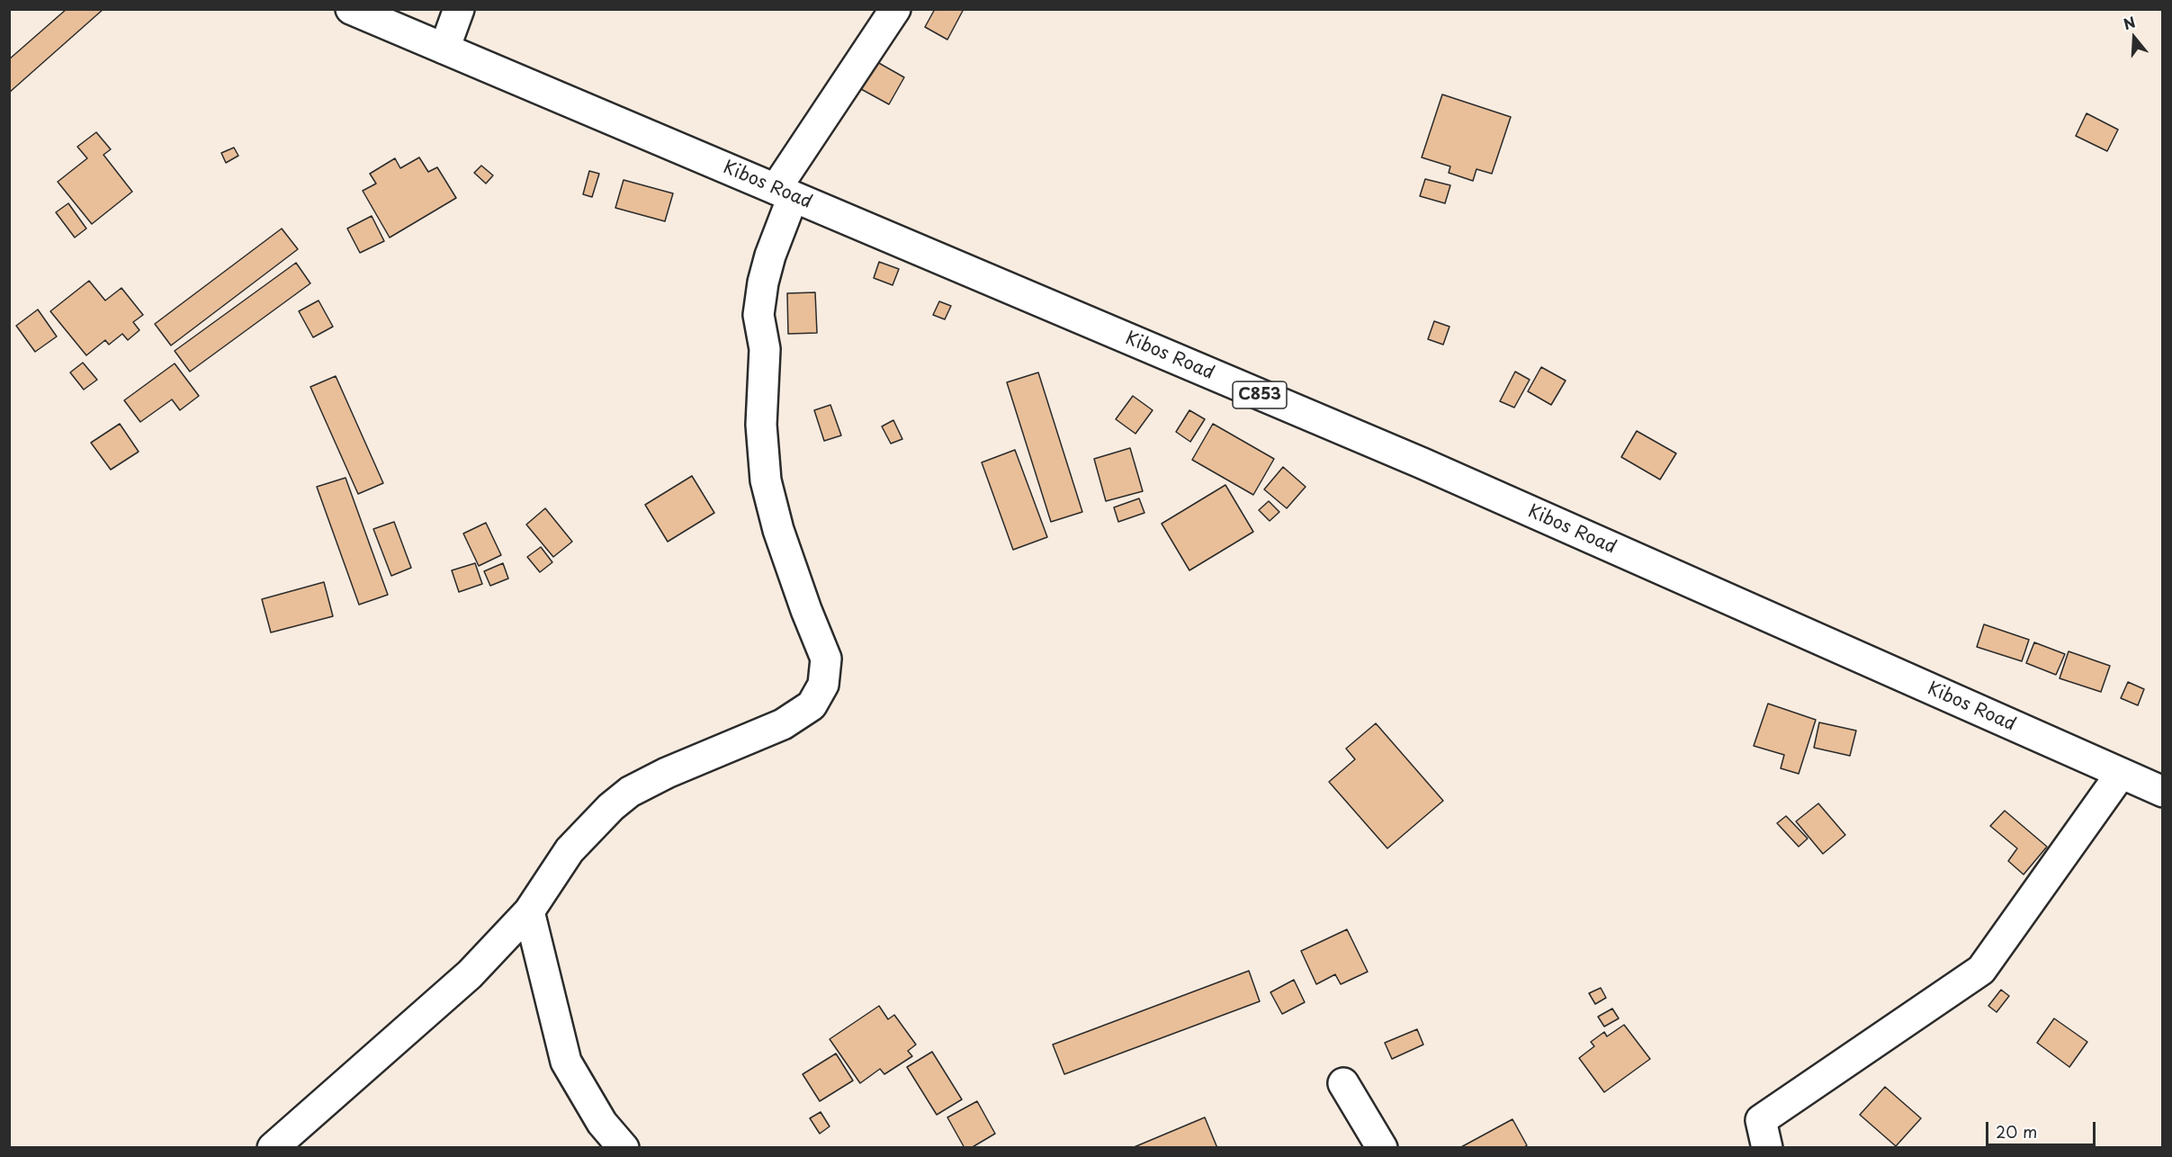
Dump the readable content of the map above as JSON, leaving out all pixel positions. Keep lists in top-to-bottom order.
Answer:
{
  "streets": {
    "street": ["Kibos Road", "C853"]
  },
  "scale_bar": "20 m",
  "north": "top"
}
